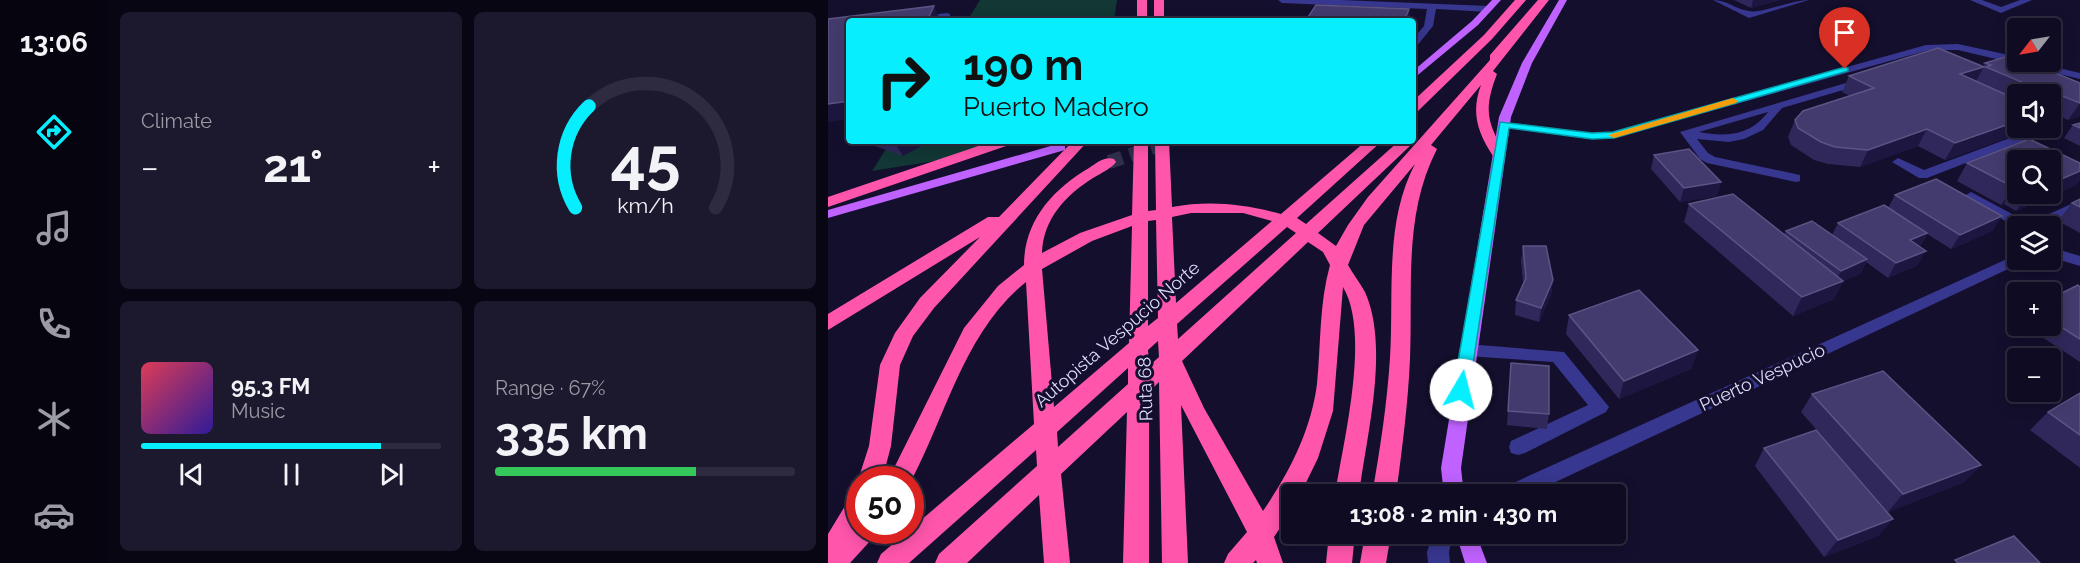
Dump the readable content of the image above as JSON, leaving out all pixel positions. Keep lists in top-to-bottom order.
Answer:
{
  "streets": {
    "highway": ["Autopista Vespucio Norte", "Ruta 68"],
    "street": ["Puerto Vespucio"]
  },
  "north": "bottom left",
  "page": {
    "tabs": "13:06",
    "tile": [
      "Climate",
      ["Range · 67%", "335 km"]
    ],
    "map_buttons": ["+", "−"],
    "turn": ["190 m", "Puerto Madero"],
    "heat": ["−", "21°", "+"],
    "song": ["95.3 FM", "Music"],
    "limit": "50",
    "trip": "13:08 · 2 min · 430 m",
    "gauge": ["45", "km/h"]
  }
}
